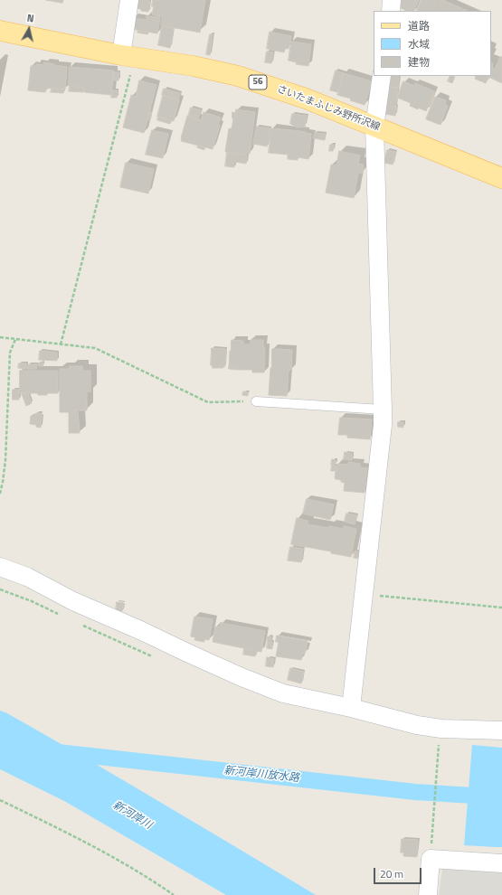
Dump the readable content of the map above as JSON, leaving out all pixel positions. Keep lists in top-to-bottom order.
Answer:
{
  "streets": {
    "main road": ["56", "さいたまふじみ野所沢線"]
  },
  "water": ["新河岸川放水路", "新河岸川"],
  "legend": ["道路", "水域", "建物"],
  "scale_bar": "20 m",
  "north": "top"
}
